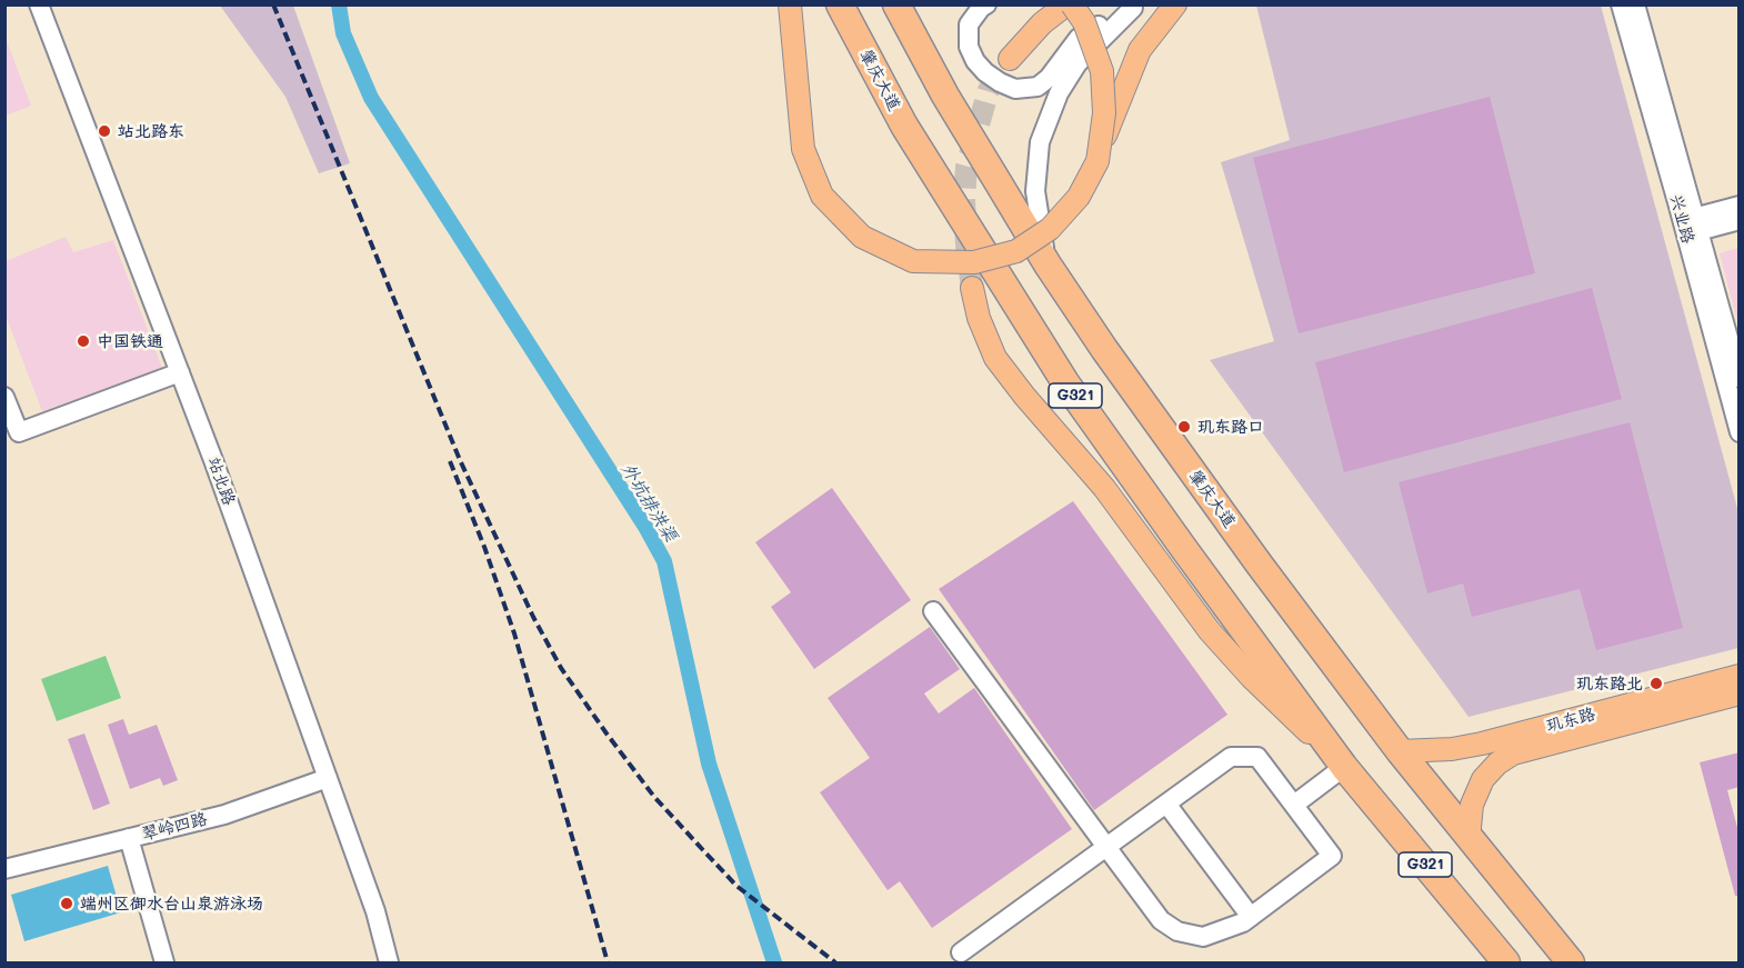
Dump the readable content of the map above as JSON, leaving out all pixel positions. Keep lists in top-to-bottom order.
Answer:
{
  "streets": {
    "highway": ["肇庆大道", "G321"],
    "main road": ["玑东路"],
    "street": ["兴业路", "站北路", "翠岭四路"]
  },
  "crossings": [
    ["肇庆大道", "玑东路"],
    ["站北路", "翠岭四路"]
  ],
  "water": ["外坑排洪渠"],
  "places": [
    "站北路东",
    "中国铁通",
    "玑东路口",
    "玑东路北",
    "端州区御水台山泉游泳场"
  ]
}
